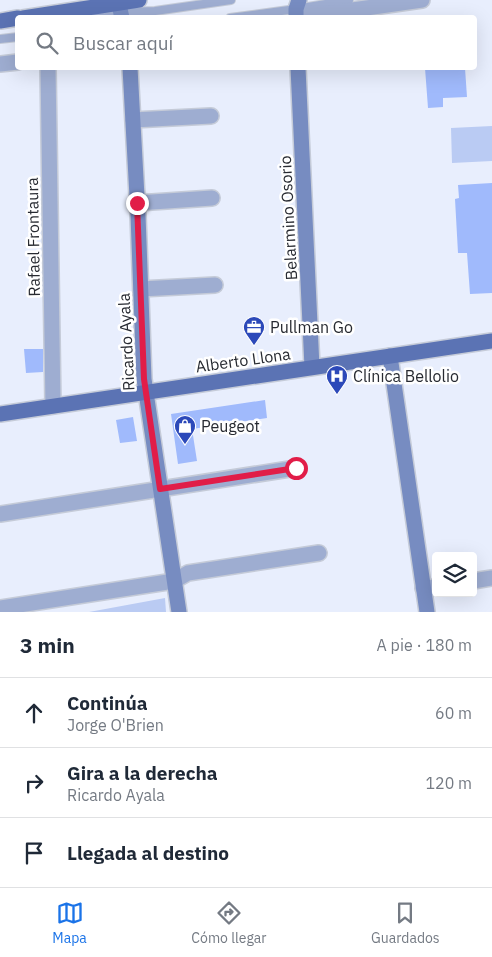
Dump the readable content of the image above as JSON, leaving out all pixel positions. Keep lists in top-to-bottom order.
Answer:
{
  "streets": {
    "main road": ["Alberto Llona"],
    "street": ["Belarmino Osorio", "Rafael Frontaura", "Ricardo Ayala"]
  },
  "crossings": [
    ["Belarmino Osorio", "Alberto Llona"],
    ["Rafael Frontaura", "Alberto Llona"],
    ["Ricardo Ayala", "Alberto Llona"]
  ],
  "places": {
    "office": ["Pullman Go"],
    "hospital": ["Clínica Bellolio"],
    "shop": ["Peugeot"]
  },
  "page": {
    "search": "Buscar aquí",
    "heading": ["3 min", "A pie · 180 m"],
    "list": [
      ["Continúa", "Jorge O'Brien", "60 m"],
      ["Gira a la derecha", "Ricardo Ayala", "120 m"],
      "Llegada al destino"
    ],
    "nav": ["Mapa", "Cómo llegar", "Guardados"]
  }
}
